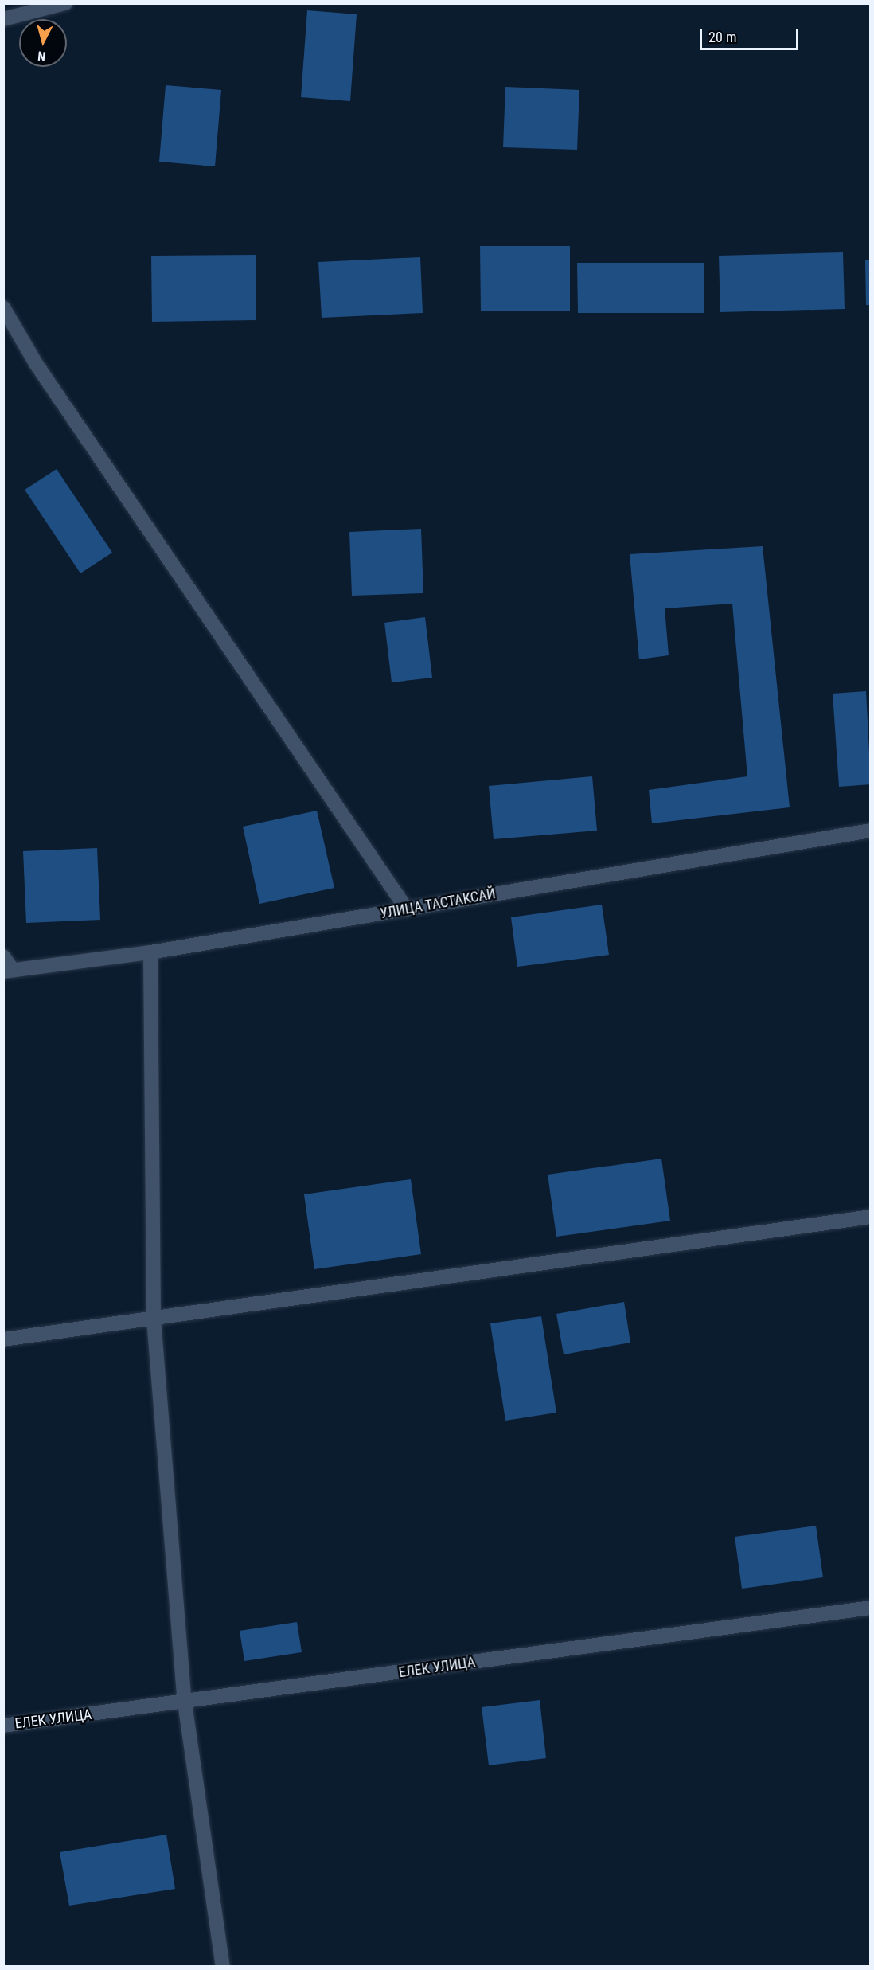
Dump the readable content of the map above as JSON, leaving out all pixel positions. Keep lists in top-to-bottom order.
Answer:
{
  "streets": {
    "street": ["УЛИЦА ТАСТАКСАЙ", "ЕЛЕК УЛИЦА"]
  },
  "scale_bar": "20 m",
  "north": "bottom"
}
